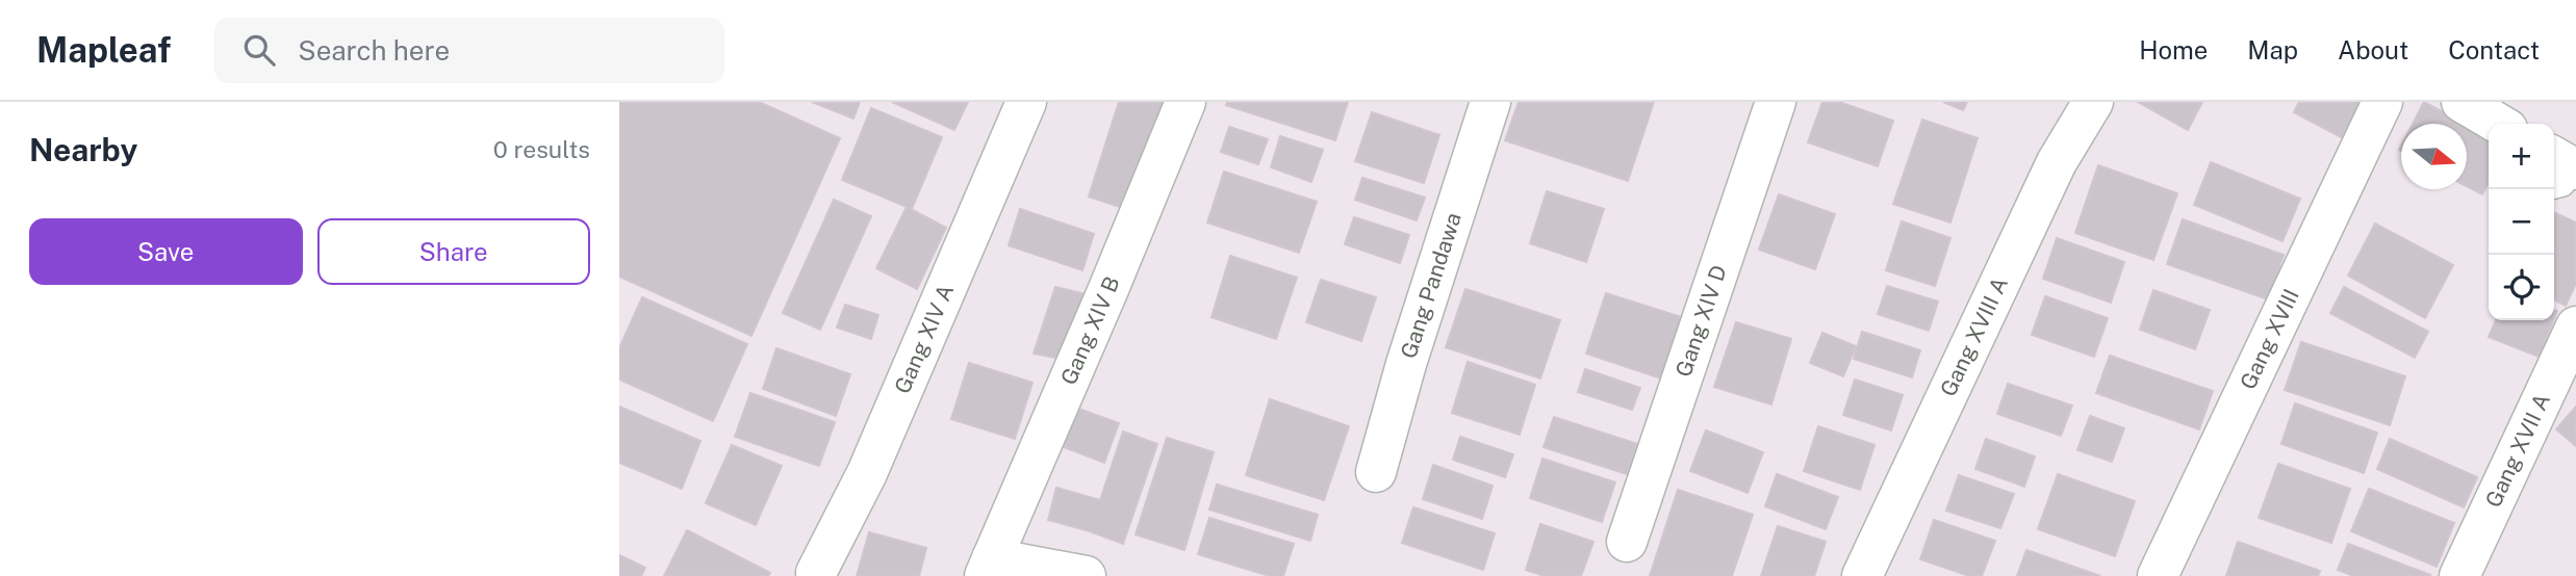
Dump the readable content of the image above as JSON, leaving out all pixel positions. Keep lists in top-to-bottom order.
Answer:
{
  "streets": {
    "street": [
      "Gang Pandawa",
      "Gang XIV D",
      "Gang XIV B",
      "Gang XVIII A",
      "Gang XIV A",
      "Gang XVIII",
      "Gang XVII A"
    ]
  },
  "north": "right",
  "page": {
    "header": "Mapleaf",
    "search": "Search here",
    "nav": [
      "Home",
      "Map",
      "About",
      "Contact"
    ],
    "heading": ["Nearby", "0 results"],
    "map_buttons": ["+", "−"],
    "buttons": ["Save", "Share"]
  }
}
